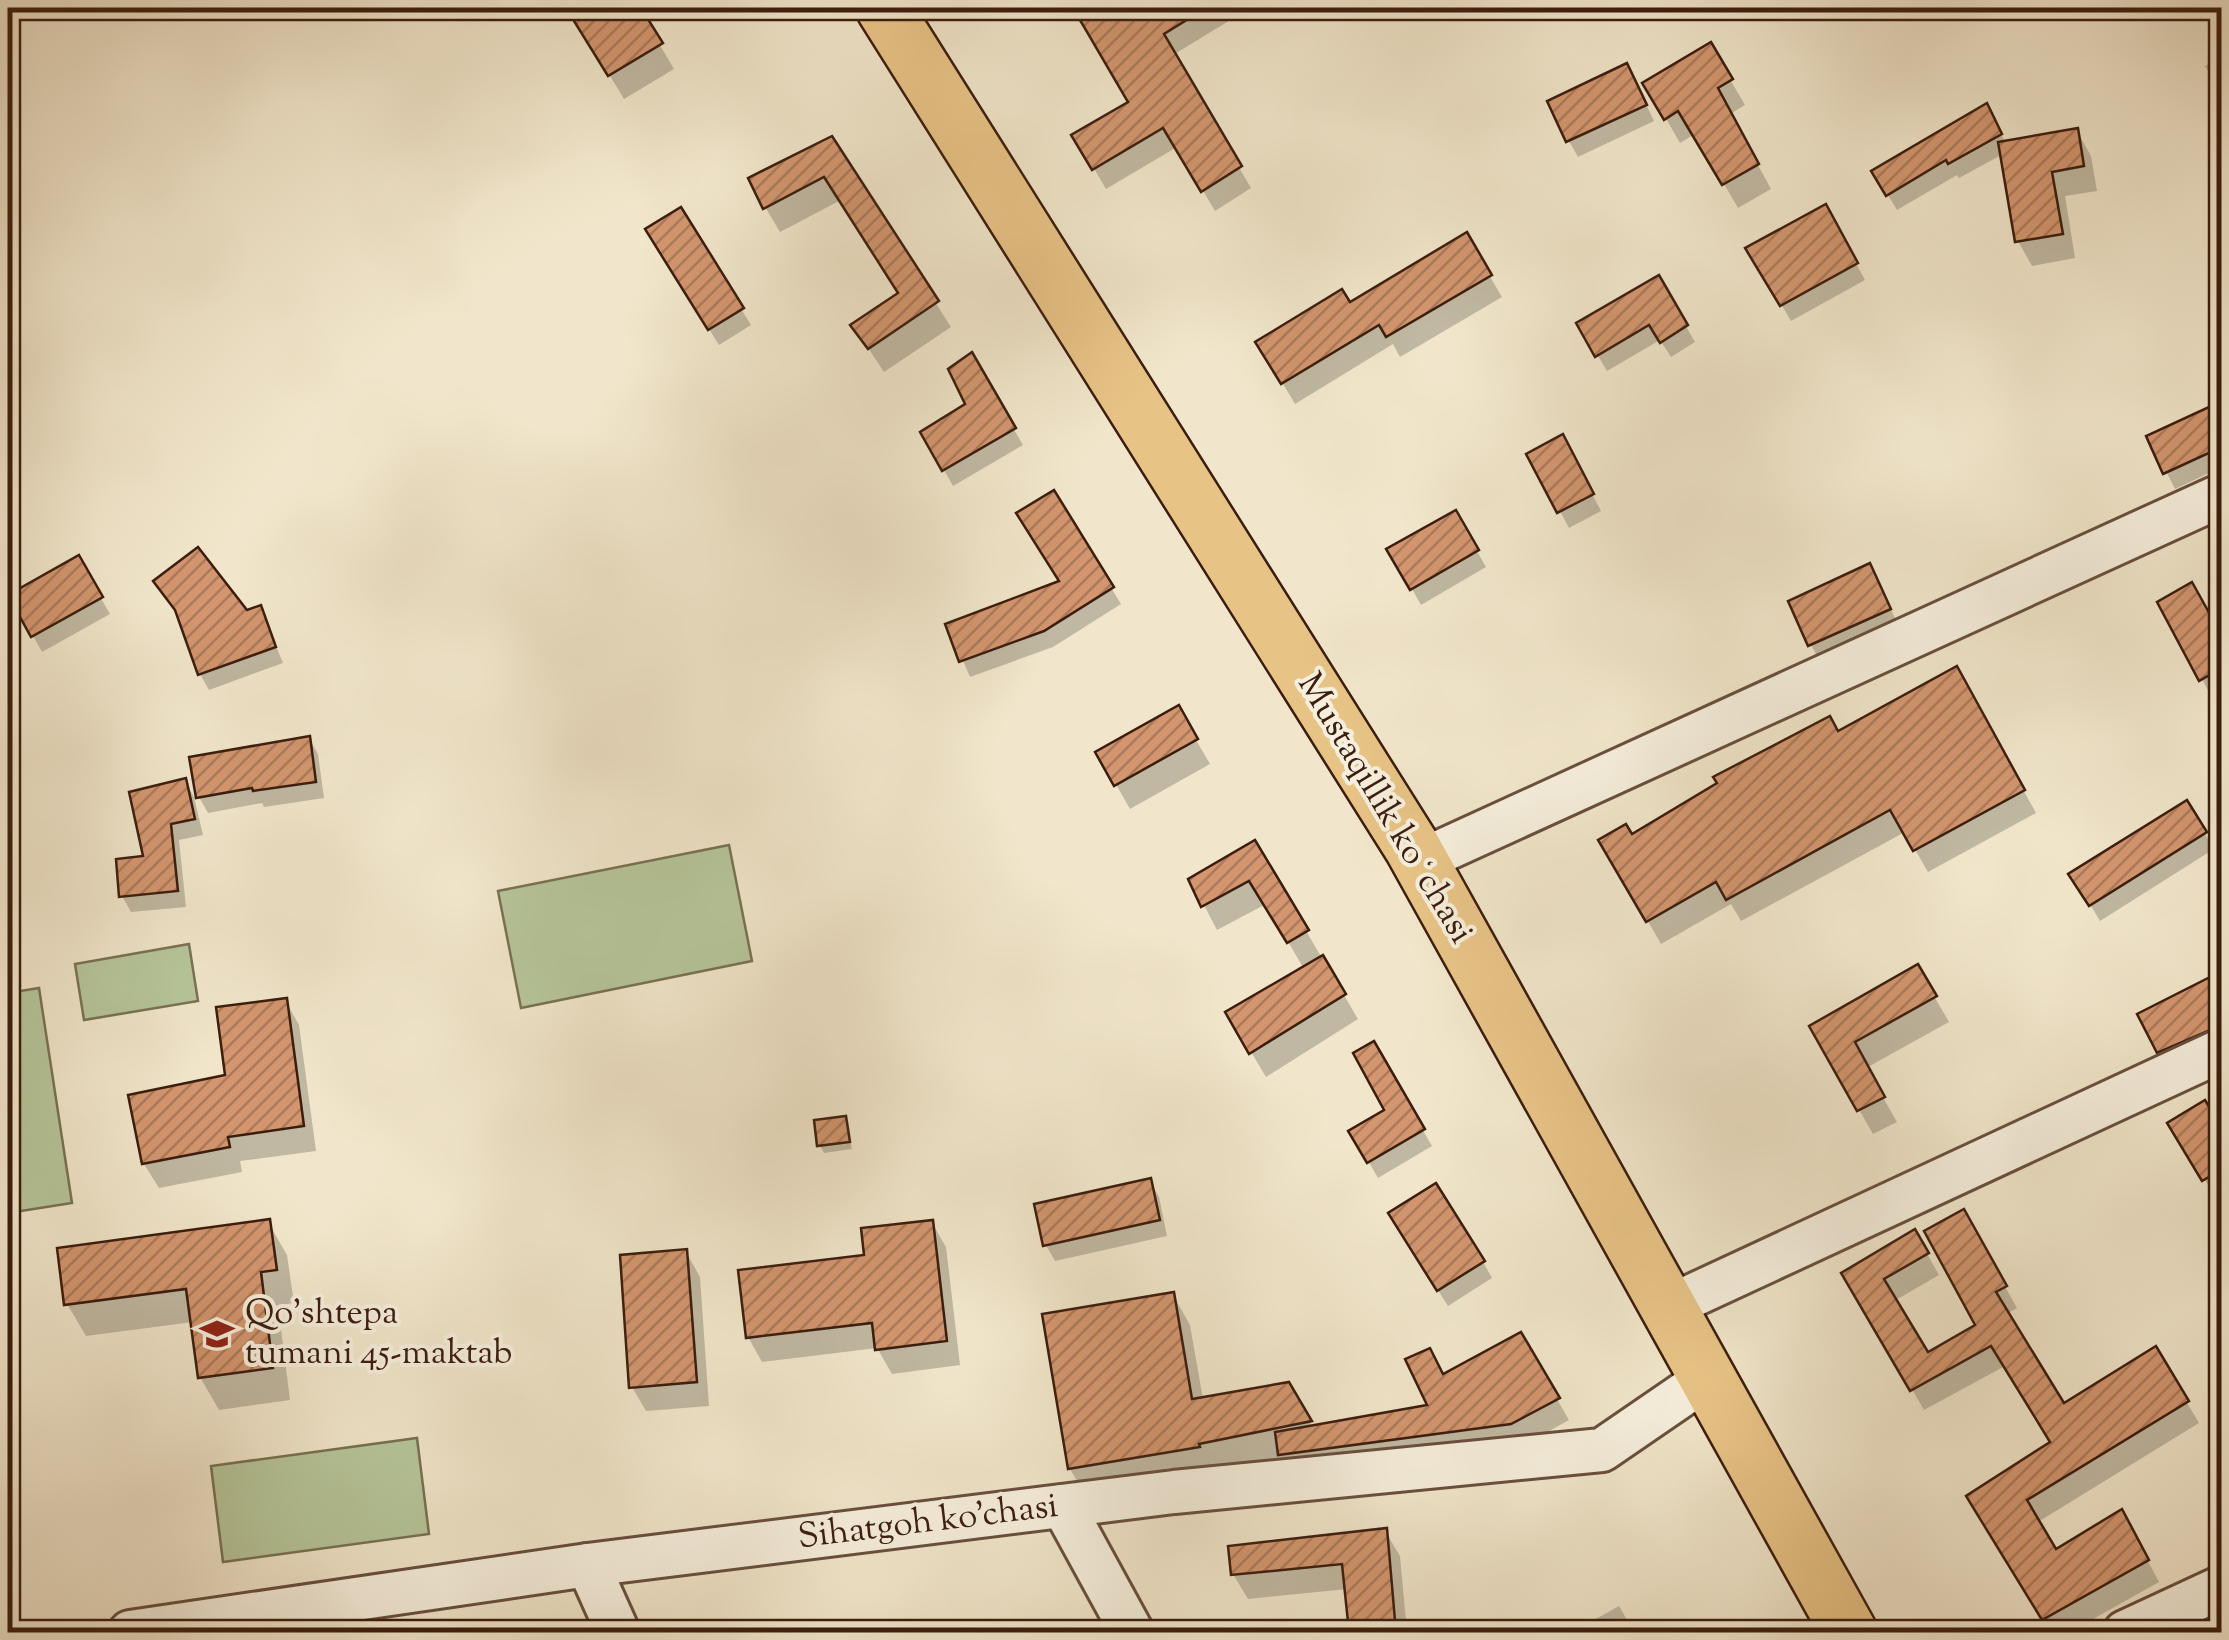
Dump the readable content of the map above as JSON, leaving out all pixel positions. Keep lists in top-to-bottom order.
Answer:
{
  "streets": {
    "main road": ["Mustaqillik koʻchasi"],
    "street": ["Sihatgoh ko'chasi"]
  },
  "crossings": [
    ["Mustaqillik koʻchasi", "Sihatgoh ko'chasi"]
  ],
  "places": {
    "school or university": ["Qo'shtepa tumani 45-maktab"]
  }
}
